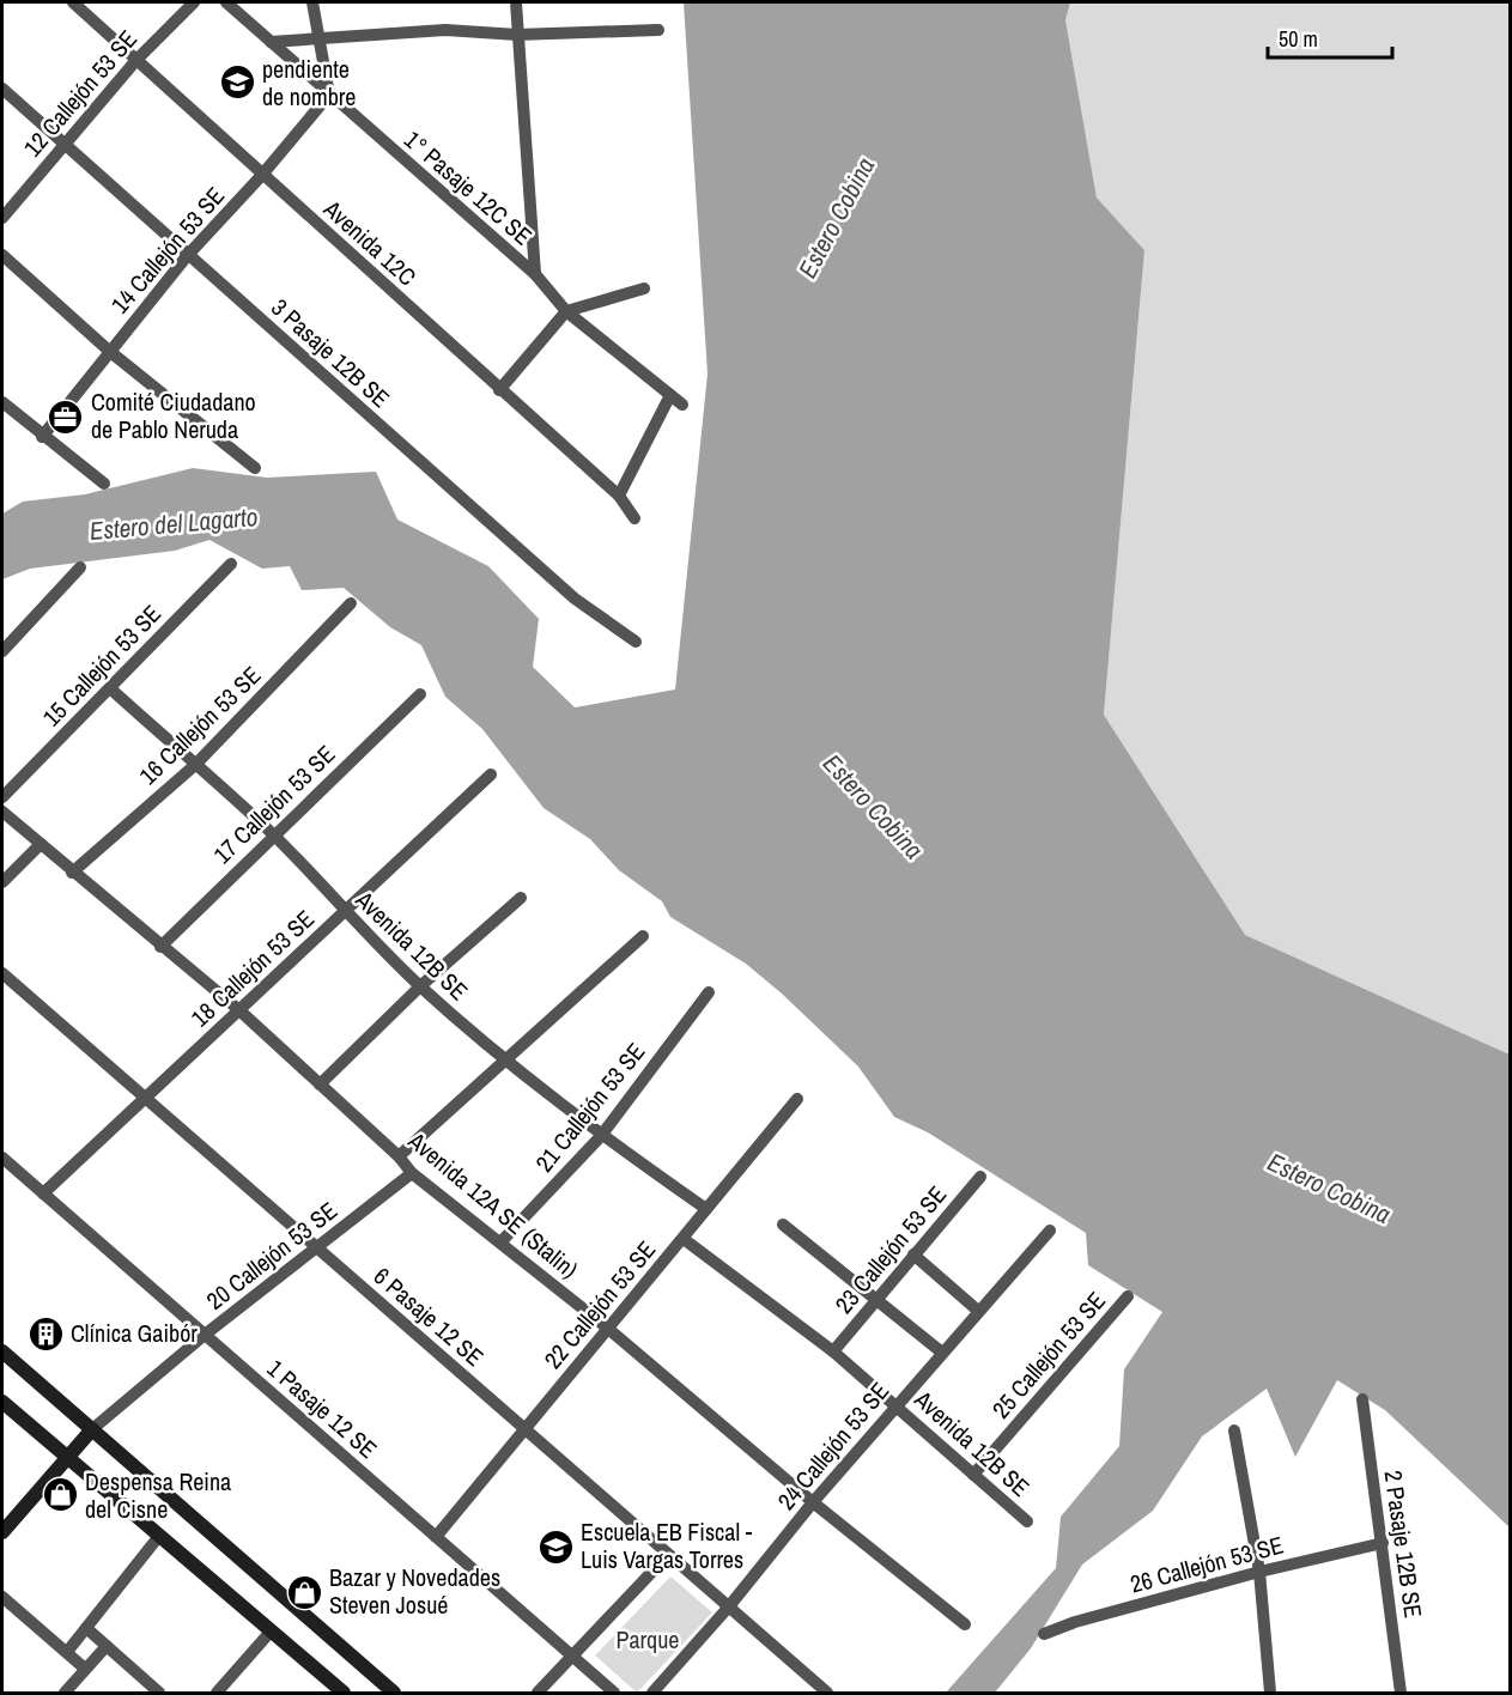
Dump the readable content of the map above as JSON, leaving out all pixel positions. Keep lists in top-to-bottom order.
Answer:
{
  "streets": {
    "street": [
      "12 Callejón 53 SE",
      "1° Pasaje 12C SE",
      "Avenida 12C",
      "14 Callejón 53 SE",
      "3 Pasaje 12B SE",
      "15 Callejón 53 SE",
      "16 Callejón 53 SE",
      "17 Callejón 53 SE",
      "Avenida 12B SE",
      "18 Callejón 53 SE",
      "21 Callejón 53 SE",
      "Avenida 12A SE (Stalin)",
      "23 Callejón 53 SE",
      "20 Callejón 53 SE",
      "22 Callejón 53 SE",
      "6 Pasaje 12 SE",
      "25 Callejón 53 SE",
      "1 Pasaje 12 SE",
      "24 Callejón 53 SE",
      "2 Pasaje 12B SE",
      "26 Callejón 53 SE"
    ]
  },
  "crossings": [
    ["12 Callejón 53 SE", "Avenida 12C"],
    ["12 Callejón 53 SE", "3 Pasaje 12B SE"],
    ["1° Pasaje 12C SE", "14 Callejón 53 SE"],
    ["Avenida 12C", "14 Callejón 53 SE"],
    ["14 Callejón 53 SE", "3 Pasaje 12B SE"],
    ["15 Callejón 53 SE", "Avenida 12B SE"],
    ["16 Callejón 53 SE", "Avenida 12B SE"],
    ["16 Callejón 53 SE", "Avenida 12A SE (Stalin)"],
    ["17 Callejón 53 SE", "Avenida 12B SE"],
    ["17 Callejón 53 SE", "Avenida 12A SE (Stalin)"],
    ["Avenida 12B SE", "18 Callejón 53 SE"],
    ["Avenida 12B SE", "21 Callejón 53 SE"],
    ["Avenida 12B SE", "23 Callejón 53 SE"],
    ["Avenida 12B SE", "22 Callejón 53 SE"],
    ["Avenida 12B SE", "25 Callejón 53 SE"],
    ["Avenida 12B SE", "24 Callejón 53 SE"],
    ["18 Callejón 53 SE", "Avenida 12A SE (Stalin)"],
    ["18 Callejón 53 SE", "6 Pasaje 12 SE"],
    ["18 Callejón 53 SE", "1 Pasaje 12 SE"],
    ["21 Callejón 53 SE", "Avenida 12A SE (Stalin)"],
    ["Avenida 12A SE (Stalin)", "20 Callejón 53 SE"],
    ["Avenida 12A SE (Stalin)", "22 Callejón 53 SE"],
    ["Avenida 12A SE (Stalin)", "24 Callejón 53 SE"],
    ["20 Callejón 53 SE", "6 Pasaje 12 SE"],
    ["20 Callejón 53 SE", "1 Pasaje 12 SE"],
    ["22 Callejón 53 SE", "6 Pasaje 12 SE"],
    ["22 Callejón 53 SE", "1 Pasaje 12 SE"],
    ["6 Pasaje 12 SE", "24 Callejón 53 SE"],
    ["2 Pasaje 12B SE", "26 Callejón 53 SE"]
  ],
  "water": ["Estero Cobina", "Estero del Lagarto"],
  "parks": ["Parque"],
  "places": {
    "school or university": ["pendiente de nombre", "Escuela EB Fiscal - Luis Vargas Torres"],
    "office": ["Comité Ciudadano de Pablo Neruda"],
    "building": ["Clínica Gaibór"],
    "shop": ["Despensa Reina del Cisne", "Bazar y Novedades Steven Josué"]
  },
  "scale_bar": "50 m"
}
